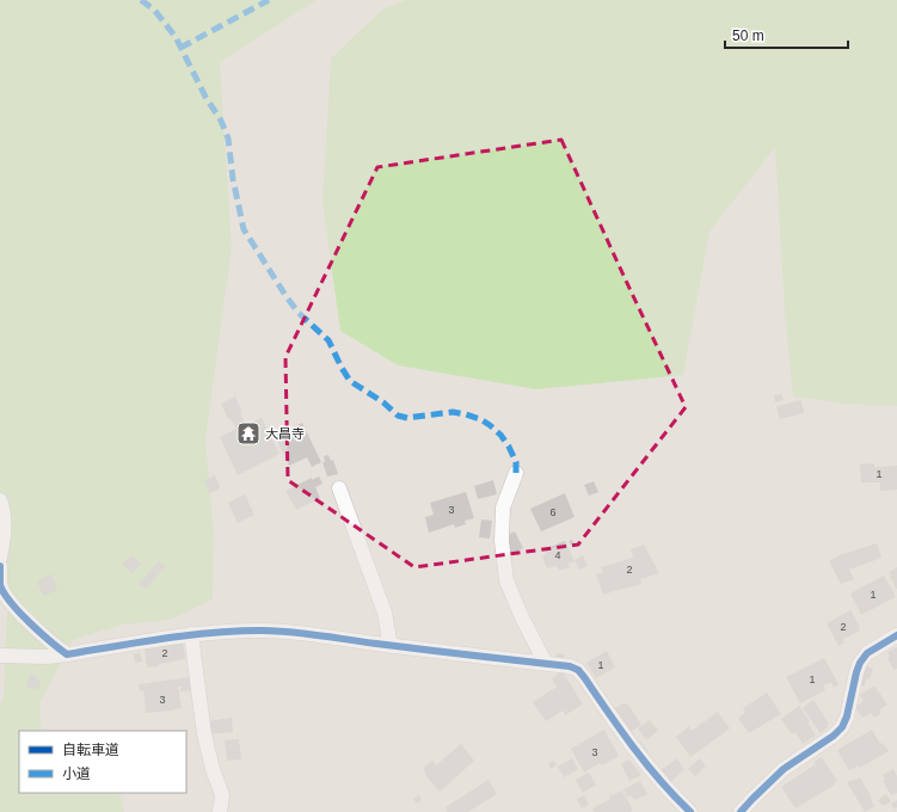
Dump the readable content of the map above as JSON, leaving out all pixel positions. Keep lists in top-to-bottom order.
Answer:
{
  "places": {
    "temple": ["大昌寺"]
  },
  "house_numbers": [
    "1",
    "3",
    "6",
    "4",
    "2",
    "1",
    "2",
    "2",
    "1",
    "1",
    "3",
    "3"
  ],
  "legend": ["自転車道", "小道"],
  "scale_bar": "50 m"
}
